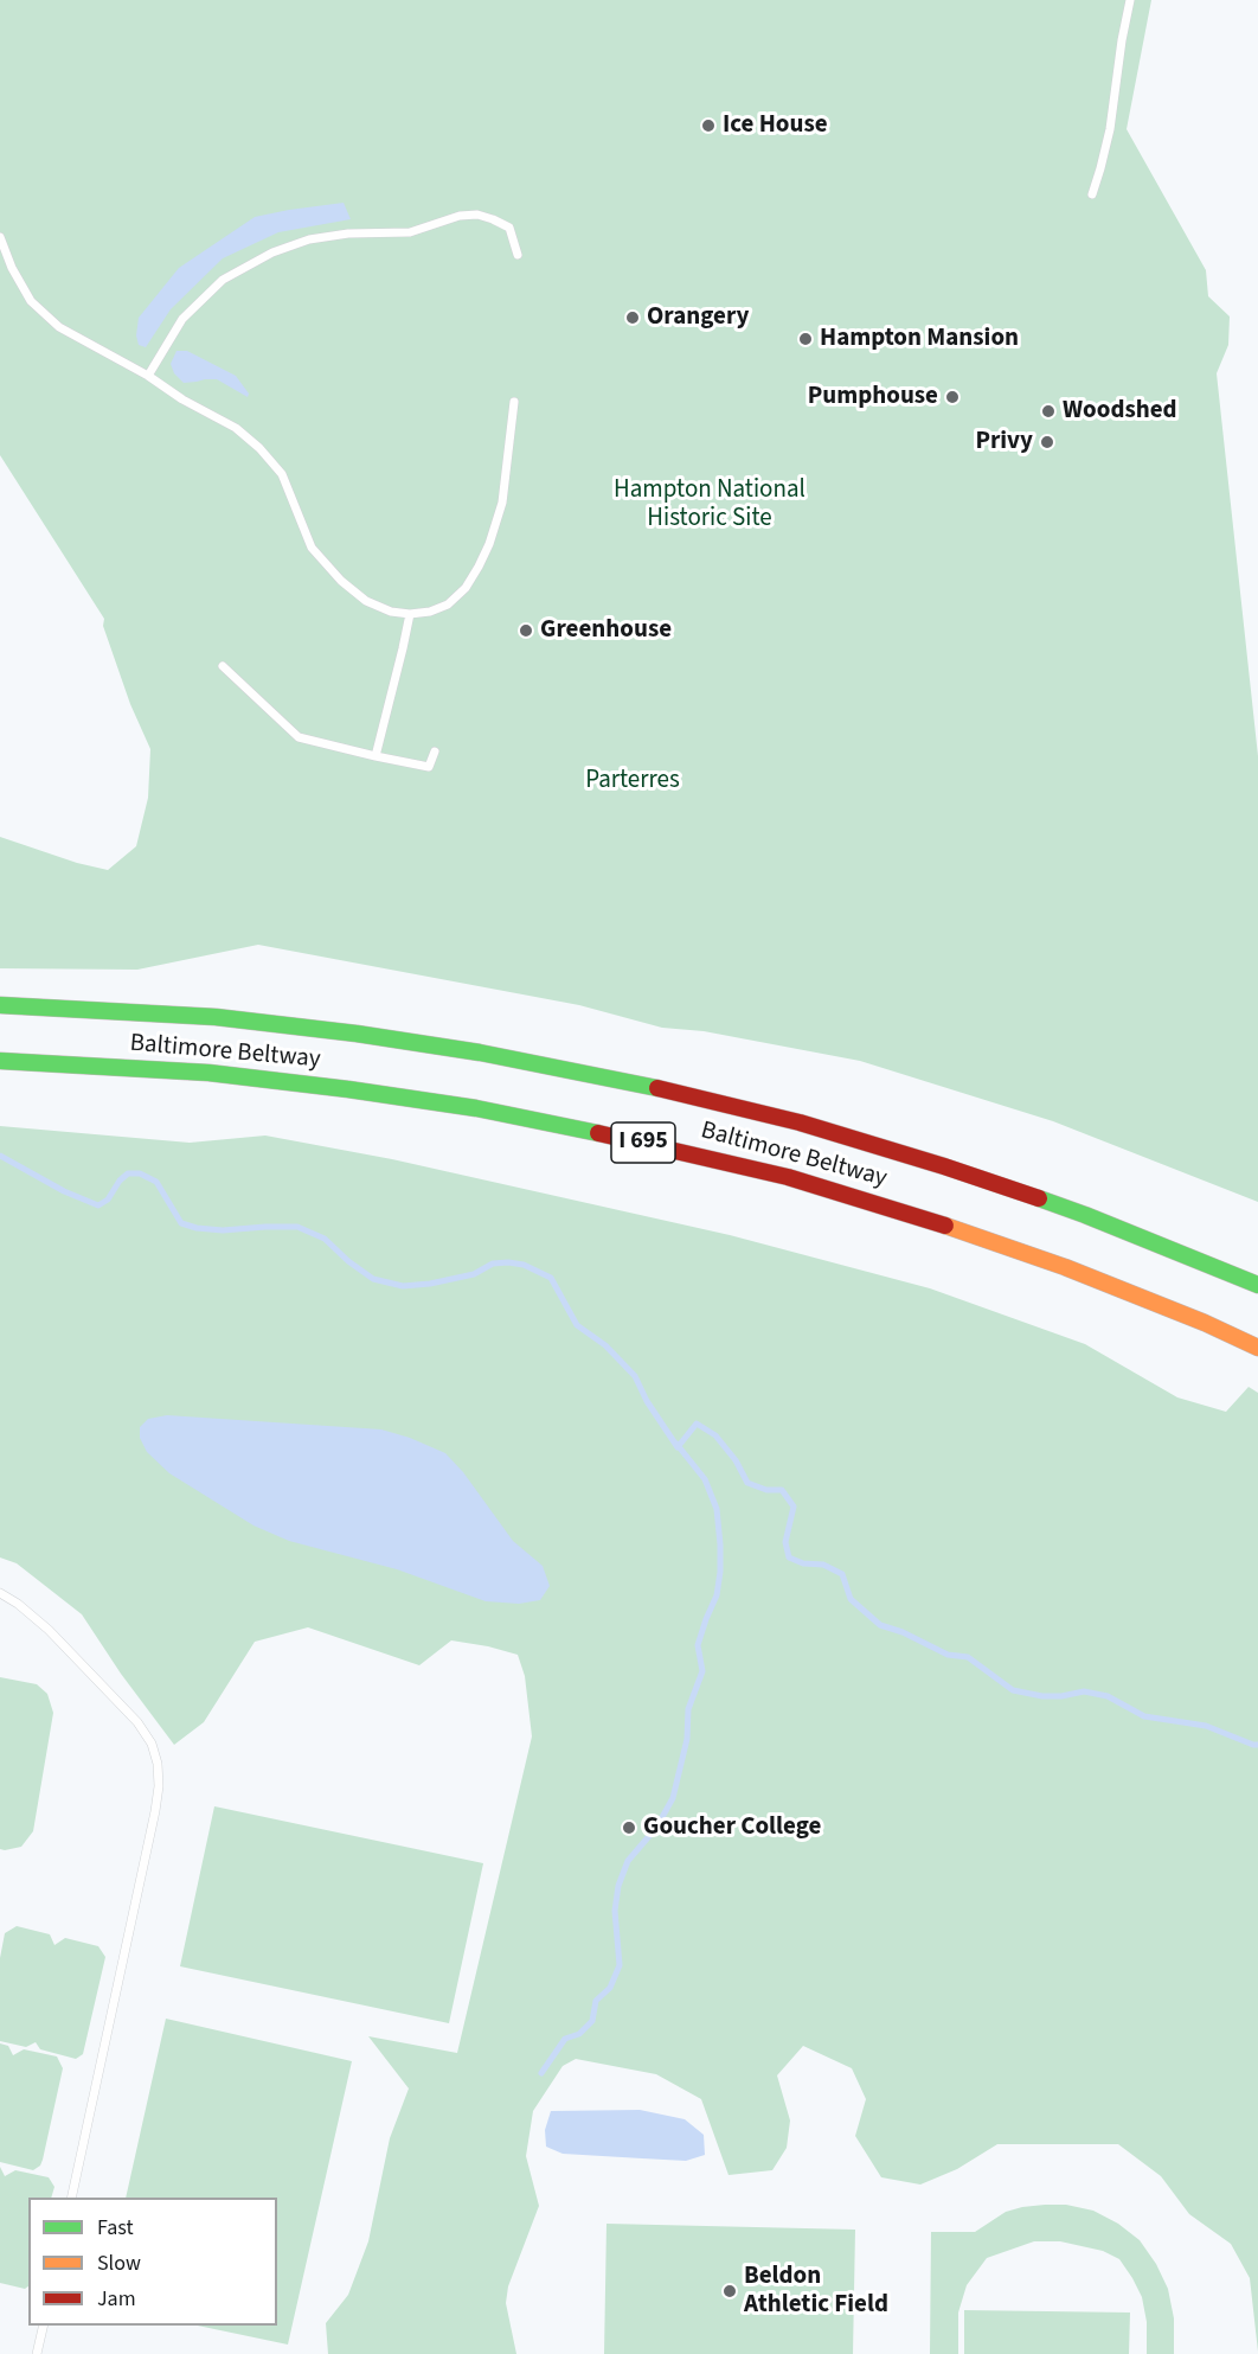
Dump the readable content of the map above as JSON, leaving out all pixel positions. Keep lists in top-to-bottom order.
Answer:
{
  "streets": {
    "highway": ["Baltimore Beltway", "I 695"]
  },
  "parks": ["Hampton National Historic Site", "Parterres"],
  "places": [
    "Ice House",
    "Orangery",
    "Hampton Mansion",
    "Pumphouse",
    "Woodshed",
    "Privy",
    "Greenhouse",
    "Goucher College",
    "Beldon Athletic Field"
  ],
  "legend": ["Fast", "Slow", "Jam"]
}
